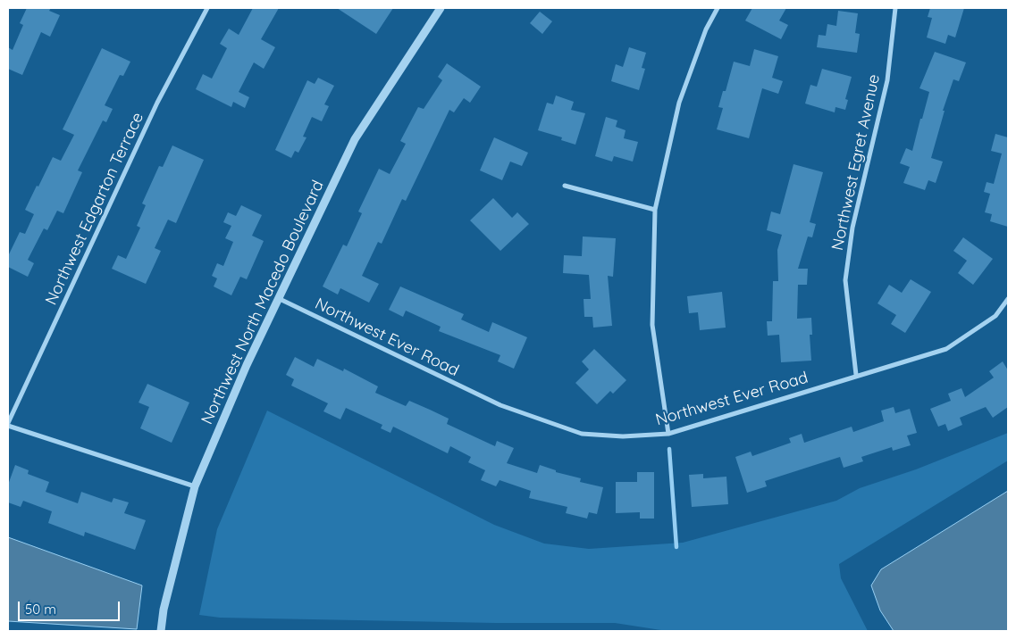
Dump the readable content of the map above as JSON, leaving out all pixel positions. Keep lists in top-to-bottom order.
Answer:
{
  "streets": {
    "street": [
      "Northwest Egret Avenue",
      "Northwest Edgarton Terrace",
      "Northwest North Macedo Boulevard",
      "Northwest Ever Road"
    ]
  },
  "crossings": [
    ["Northwest Egret Avenue", "Northwest Ever Road"],
    ["Northwest North Macedo Boulevard", "Northwest Ever Road"]
  ],
  "scale_bar": "50 m"
}
